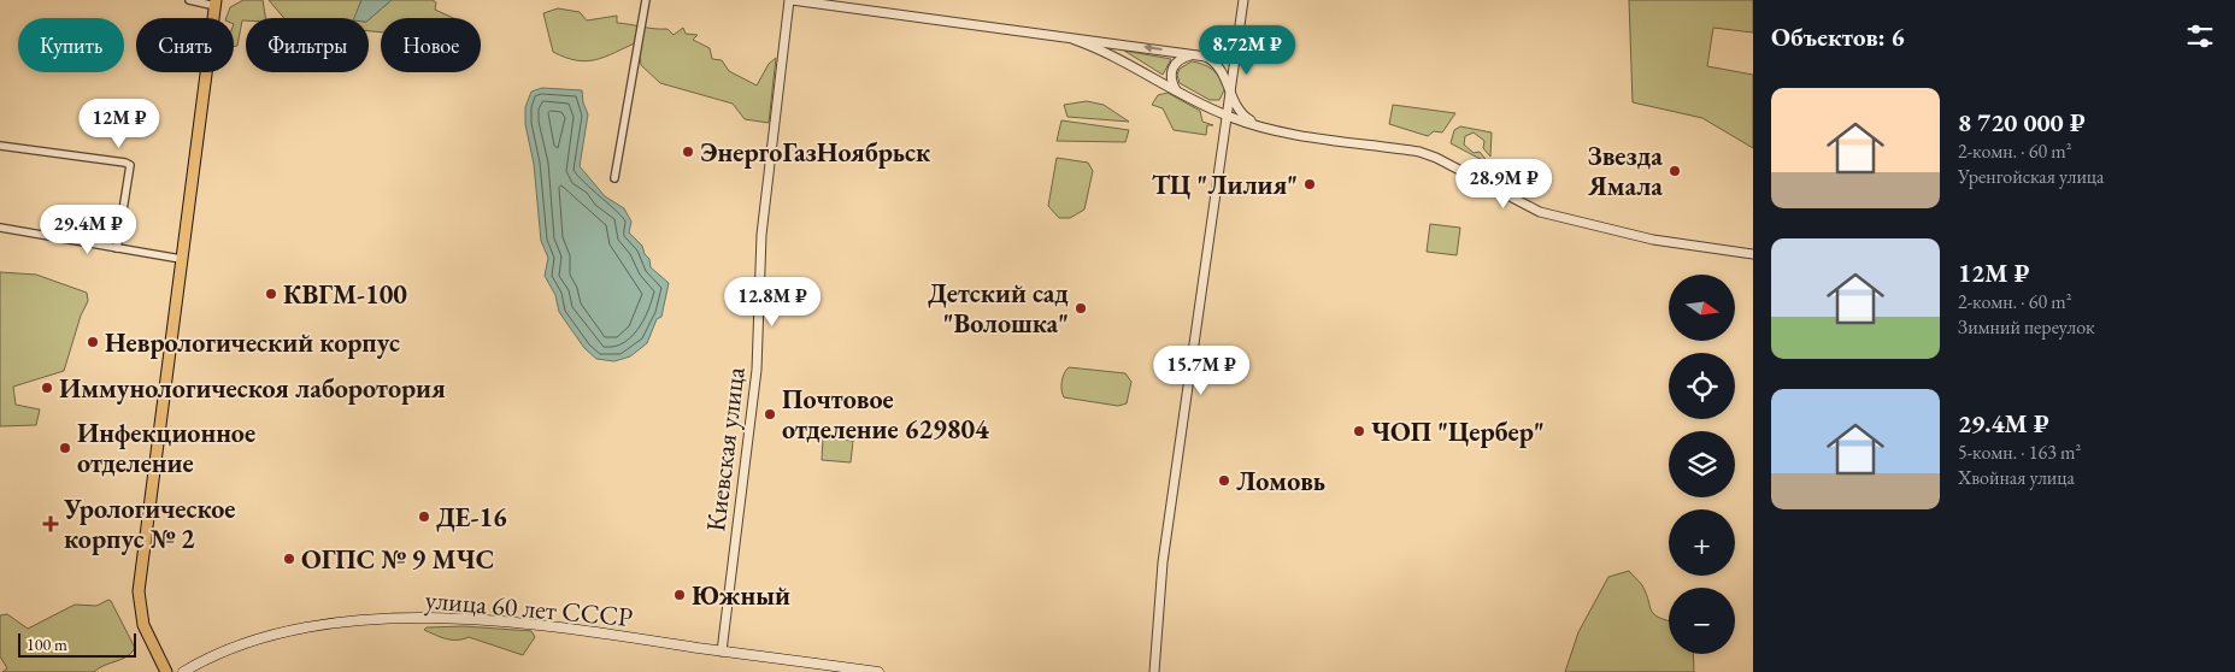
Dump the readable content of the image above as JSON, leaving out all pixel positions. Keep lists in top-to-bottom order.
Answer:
{
  "streets": {
    "main road": ["улица 60 лет СССР"],
    "street": ["Киевская улица"]
  },
  "crossings": [
    ["Киевская улица", "улица 60 лет СССР"]
  ],
  "places": {
    "other": [
      "ЭнергоГазНоябрьск",
      "Звезда Ямала",
      "ТЦ \"Лилия\"",
      "КВГМ-100",
      "Детский сад \"Волошка\"",
      "Неврологический корпус",
      "Иммунологическоя лаборотория",
      "Почтовое отделение 629804",
      "ЧОП \"Цербер\"",
      "Инфекционное отделение",
      "Ломовь",
      "ДЕ-16",
      "ОГПС № 9 МЧС",
      "Южный"
    ],
    "health": ["Урологическое корпус № 2"]
  },
  "scale_bar": "100 m",
  "north": "right",
  "page": {
    "heading": "Объектов: 6",
    "chip": [
      "Купить",
      "Снять",
      "Фильтры",
      "Новое"
    ],
    "price": [
      "8.72M ₽",
      "12M ₽",
      "28.9M ₽",
      "29.4M ₽",
      "12.8M ₽",
      "15.7M ₽"
    ],
    "list": [
      {
        "name": "8 720 000 ₽",
        "note": "2-комн. · 60 m² · Уренгойская улица"
      },
      {
        "name": "12M ₽",
        "note": "2-комн. · 60 m² · Зимний переулок"
      },
      {
        "name": "29.4M ₽",
        "note": "5-комн. · 163 m² · Хвойная улица"
      }
    ],
    "map_buttons": ["+", "−"],
    "scale": "100 m"
  }
}
